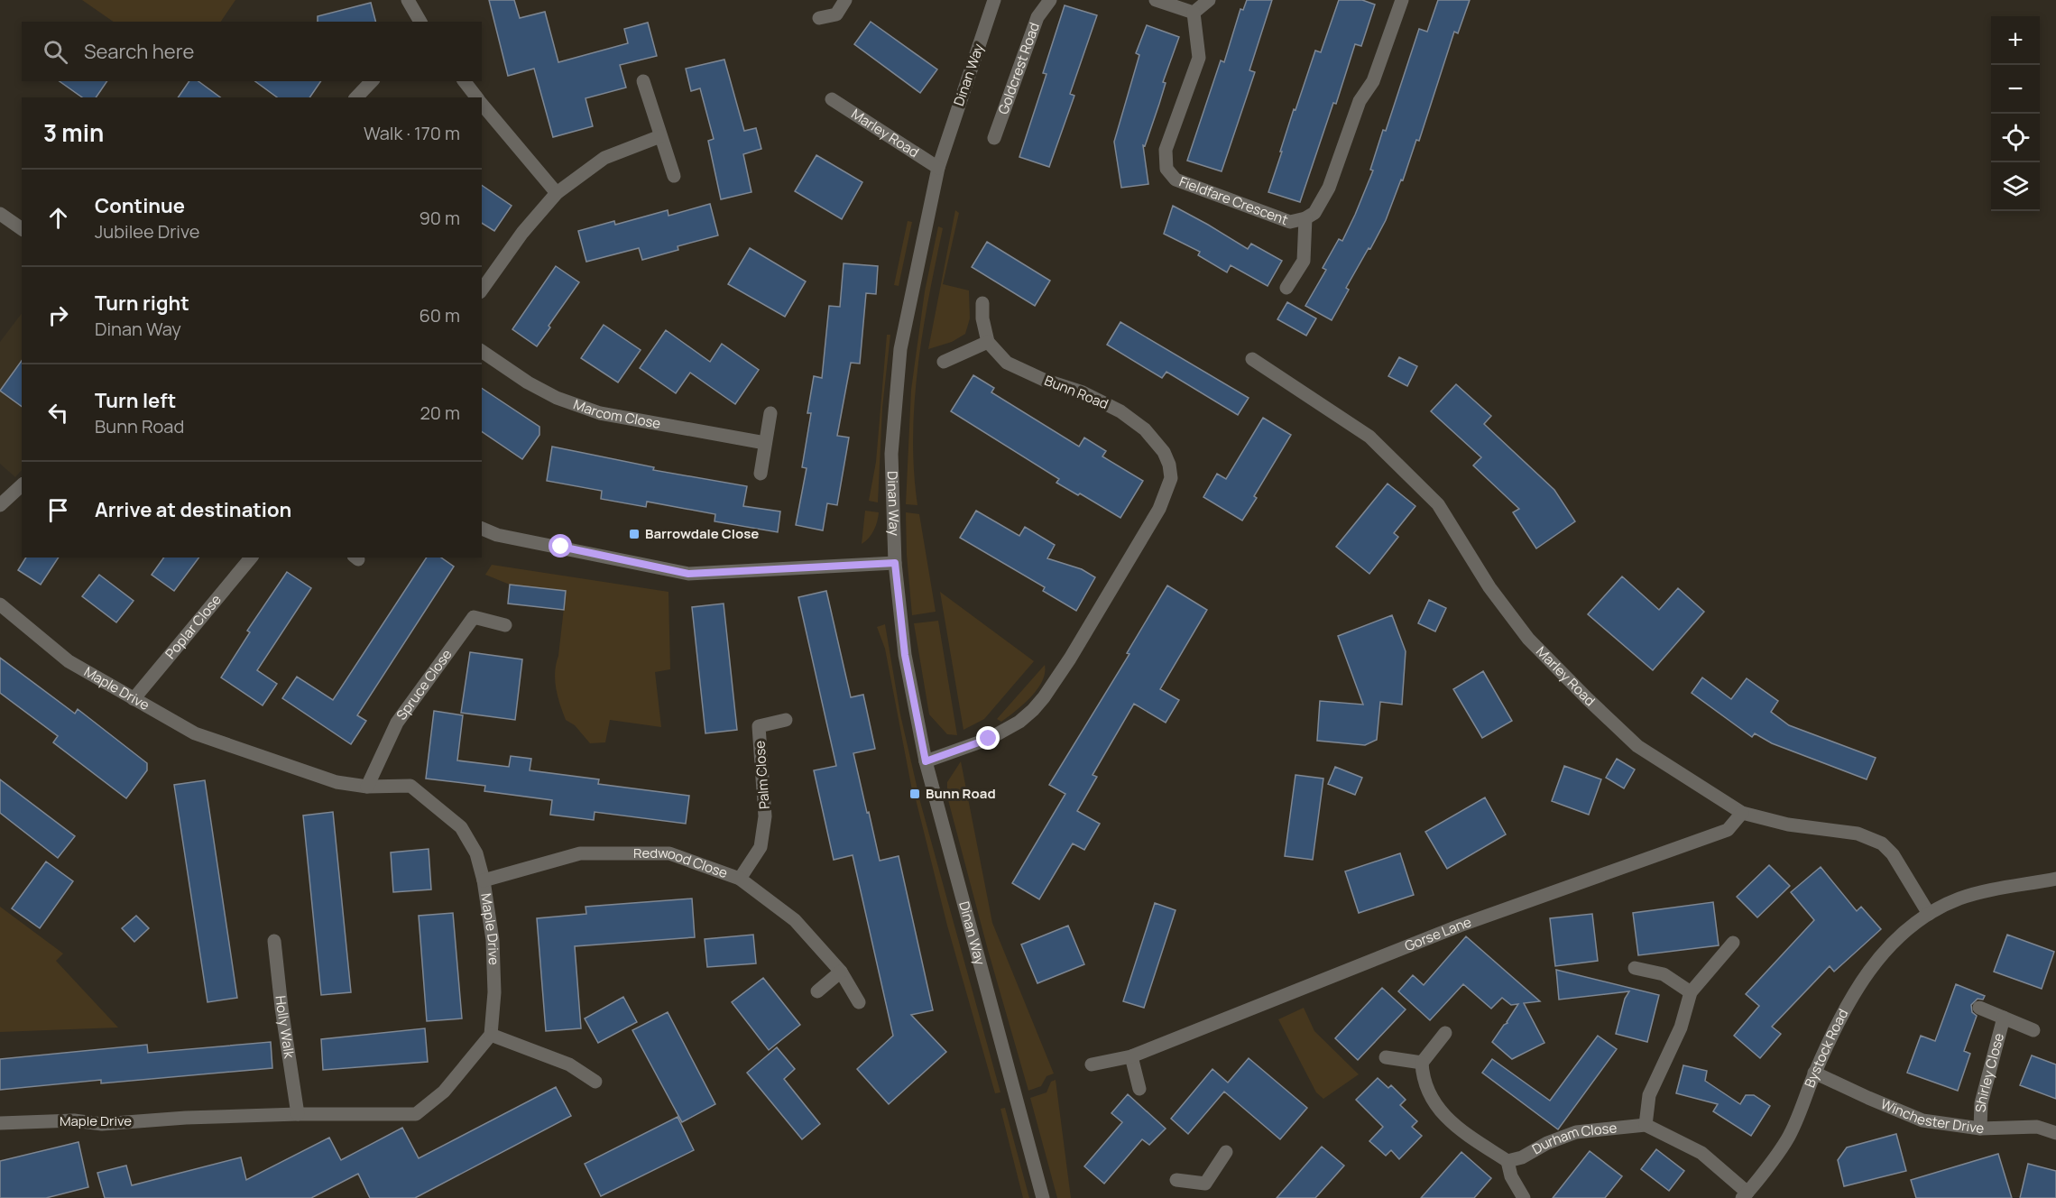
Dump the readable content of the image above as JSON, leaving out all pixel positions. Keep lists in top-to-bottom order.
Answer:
{
  "streets": {
    "street": [
      "Goldcrest Road",
      "Dinan Way",
      "Marley Road",
      "Fieldfare Crescent",
      "Bunn Road",
      "Marcom Close",
      "Poplar Close",
      "Spruce Close",
      "Maple Drive",
      "Palm Close",
      "Redwood Close",
      "Gorse Lane",
      "Holly Walk",
      "Bystock Road",
      "Shirley Close",
      "Winchester Drive",
      "Durham Close"
    ]
  },
  "crossings": [
    ["Dinan Way", "Marley Road"],
    ["Dinan Way", "Bunn Road"],
    ["Marley Road", "Gorse Lane"],
    ["Marley Road", "Bystock Road"],
    ["Poplar Close", "Maple Drive"],
    ["Spruce Close", "Maple Drive"],
    ["Maple Drive", "Redwood Close"],
    ["Maple Drive", "Holly Walk"],
    ["Palm Close", "Redwood Close"],
    ["Bystock Road", "Winchester Drive"],
    ["Shirley Close", "Winchester Drive"]
  ],
  "places": {
    "transit": ["Barrowdale Close", "Bunn Road"]
  },
  "page": {
    "map_buttons": ["+", "−"],
    "search": "Search here",
    "heading": ["3 min", "Walk · 170 m"],
    "list": [
      ["Continue", "Jubilee Drive", "90 m"],
      ["Turn right", "Dinan Way", "60 m"],
      ["Turn left", "Bunn Road", "20 m"],
      "Arrive at destination"
    ]
  }
}
